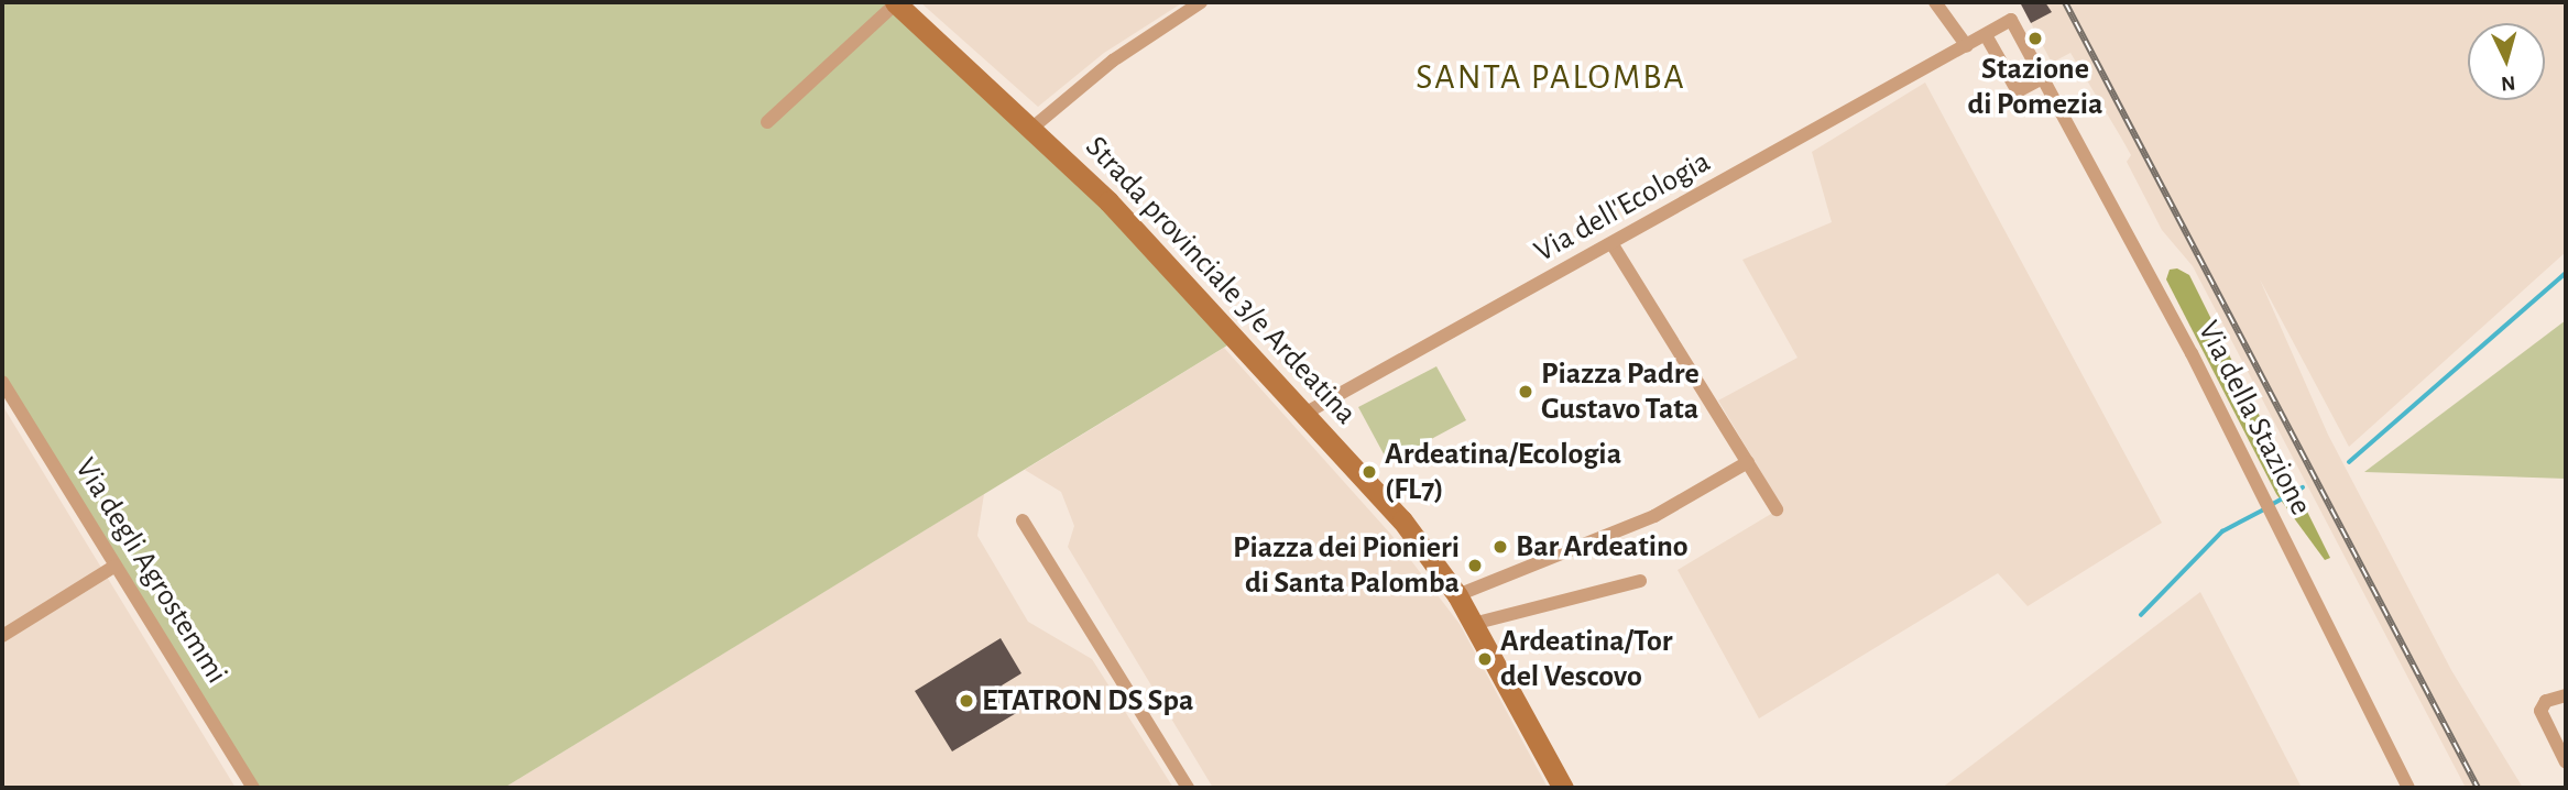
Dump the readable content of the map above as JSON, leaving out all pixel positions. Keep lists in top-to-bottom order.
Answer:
{
  "streets": {
    "main road": ["Strada provinciale 3/e Ardeatina"],
    "street": ["Via dell'Ecologia", "Via della Stazione", "Via degli Agrostemmi"]
  },
  "crossings": [
    ["Via dell'Ecologia", "Strada provinciale 3/e Ardeatina"]
  ],
  "districts": ["SANTA PALOMBA"],
  "places": [
    "Stazione di Pomezia",
    "Piazza Padre Gustavo Tata",
    "Ardeatina/Ecologia (FL7)",
    "Bar Ardeatino",
    "Piazza dei Pionieri di Santa Palomba",
    "Ardeatina/Tor del Vescovo",
    "ETATRON DS Spa"
  ],
  "north": "bottom"
}
